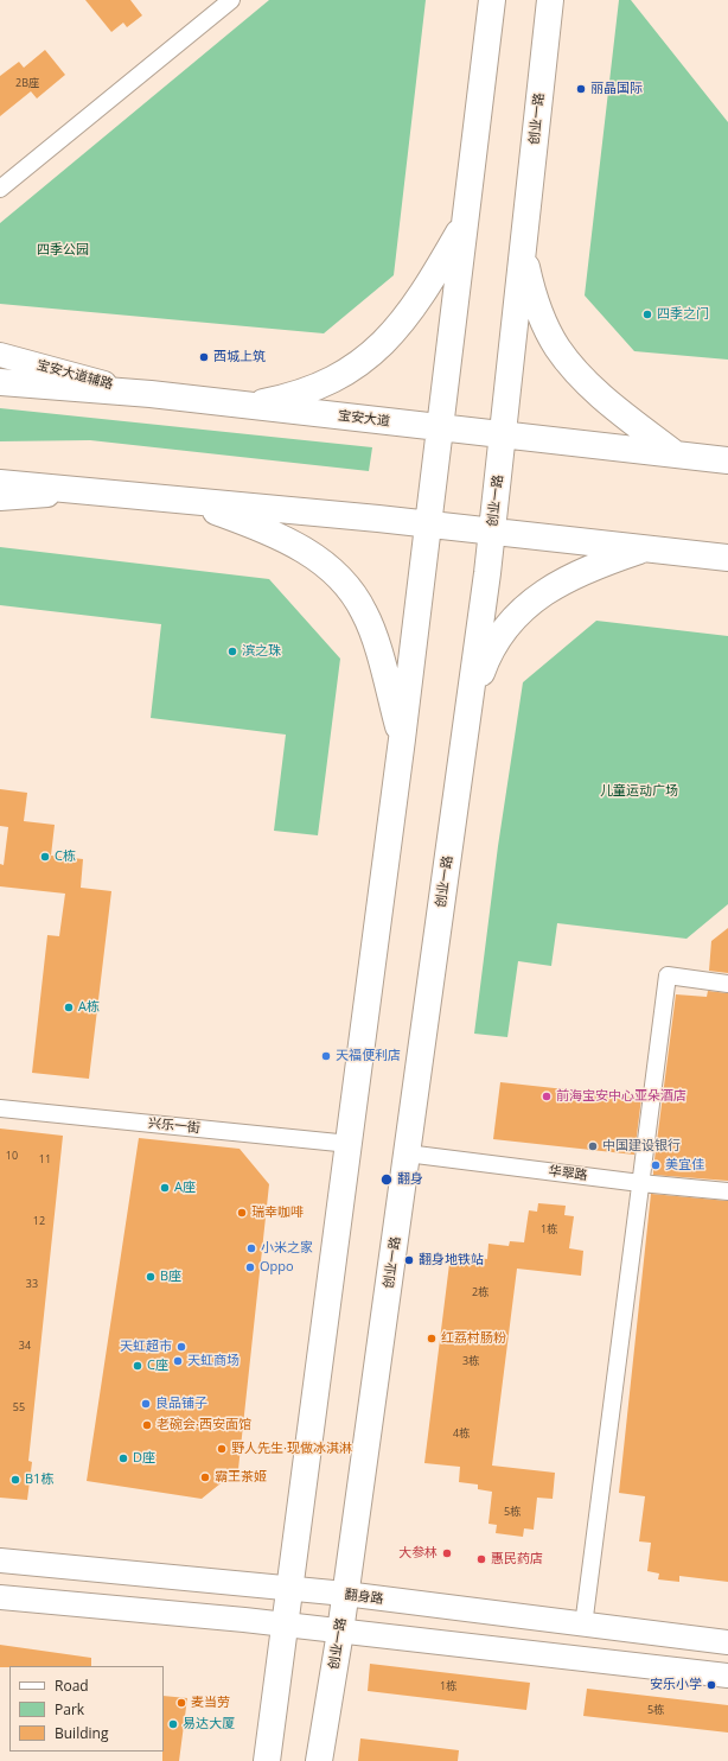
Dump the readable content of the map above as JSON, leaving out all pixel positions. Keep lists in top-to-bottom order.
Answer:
{
  "streets": {
    "main road": [
      "创业一路",
      "宝安大道辅路",
      "宝安大道",
      "翻身路"
    ],
    "street": ["兴乐一街", "华翠路"]
  },
  "crossings": [
    ["创业一路", "宝安大道"],
    ["创业一路", "华翠路"],
    ["创业一路", "翻身路"],
    ["宝安大道辅路", "宝安大道"]
  ],
  "parks": ["四季公园", "儿童运动广场"],
  "places": [
    "丽晶国际",
    "四季之门",
    "西城上筑",
    "滨之珠",
    "C栋",
    "A栋",
    "天福便利店",
    "前海宝安中心亚朵酒店",
    "中国建设银行",
    "美宜佳",
    "翻身",
    "A座",
    "瑞幸咖啡",
    "小米之家",
    "翻身地铁站",
    "Oppo",
    "B座",
    "红荔村肠粉",
    "天虹超市",
    "天虹商场",
    "C座",
    "良品铺子",
    "老碗会·西安面馆",
    "野人先生·现做冰淇淋",
    "D座",
    "霸王茶姬",
    "B1栋",
    "大参林",
    "惠民药店",
    "安乐小学",
    "麦当劳",
    "易达大厦"
  ],
  "house_numbers": [
    "2B座",
    "10",
    "11",
    "12",
    "1栋",
    "33",
    "2栋",
    "34",
    "3栋",
    "55",
    "4栋",
    "5栋",
    "1栋",
    "5栋"
  ],
  "legend": ["Road", "Park", "Building"]
}
